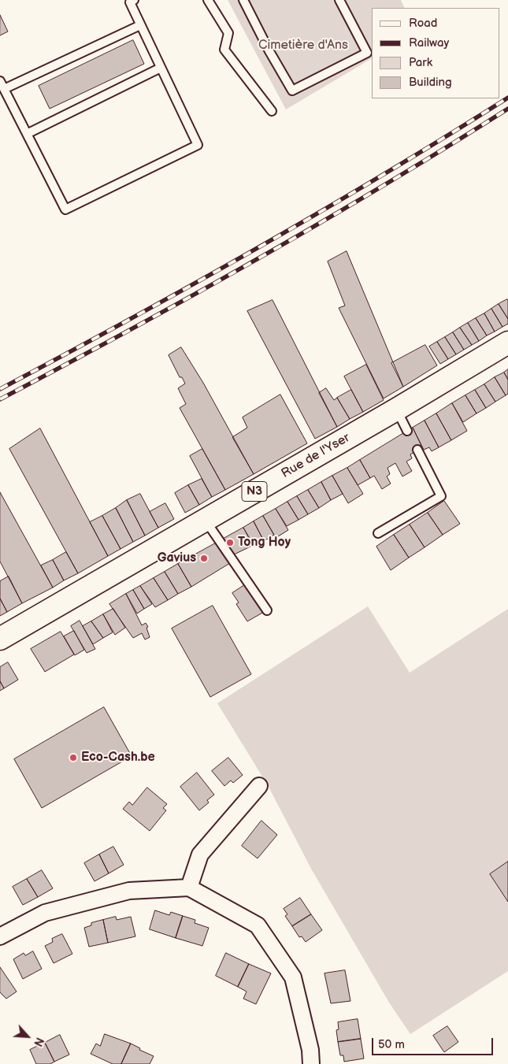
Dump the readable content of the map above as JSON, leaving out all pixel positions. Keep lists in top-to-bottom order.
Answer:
{
  "streets": {
    "main road": ["Rue de l'Yser", "N3"]
  },
  "parks": ["Cimetière d'Ans"],
  "places": ["Tong Hoy", "Gavius", "Eco-Cash.be"],
  "legend": [
    "Road",
    "Railway",
    "Park",
    "Building"
  ],
  "scale_bar": "50 m",
  "north": "bottom right"
}
